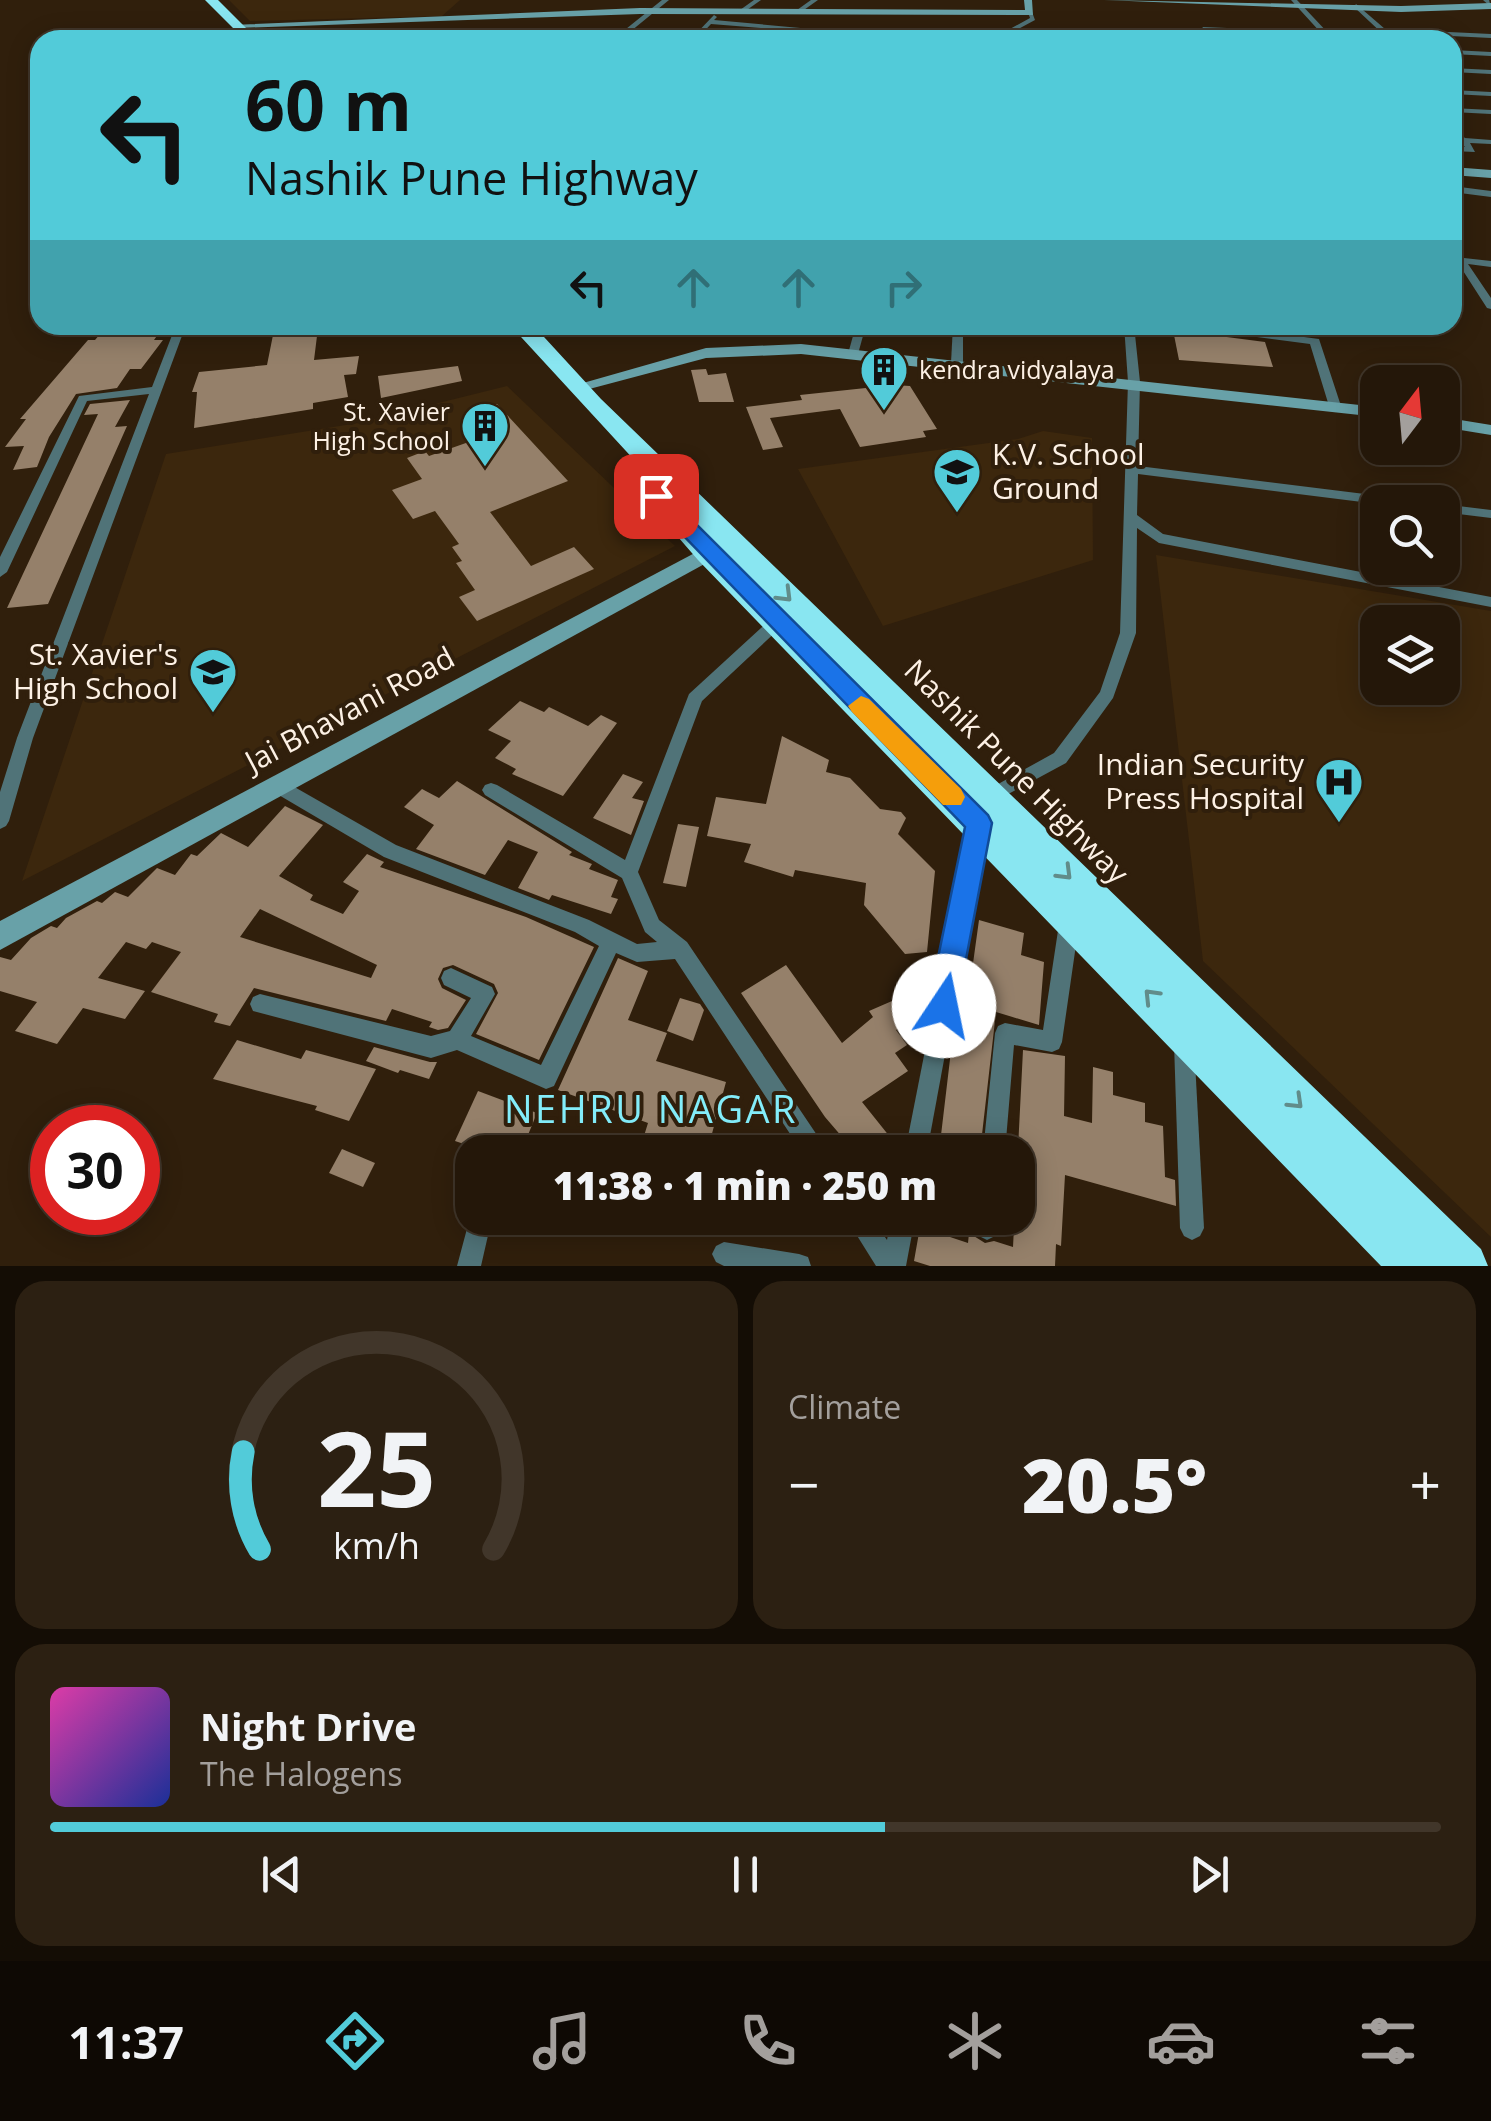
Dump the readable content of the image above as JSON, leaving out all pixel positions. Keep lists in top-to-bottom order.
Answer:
{
  "streets": {
    "highway": ["Nashik Pune Highway"],
    "main road": ["Jai Bhavani Road"]
  },
  "crossings": [
    ["Jai Bhavani Road", "Nashik Pune Highway"]
  ],
  "districts": ["NEHRU NAGAR"],
  "places": {
    "building": ["kendra vidyalaya", "St. Xavier High School"],
    "school or university": ["K.V. School Ground", "St. Xavier's High School"],
    "hospital": ["Indian Security Press Hospital"]
  },
  "north": "top",
  "page": {
    "turn": ["60 m", "Nashik Pune Highway"],
    "limit": "30",
    "trip": "11:38 · 1 min · 250 m",
    "tile": "Climate",
    "heat": ["−", "20.5°", "+"],
    "song": ["Night Drive", "The Halogens"],
    "tabs": "11:37",
    "gauge": ["25", "km/h"]
  }
}
